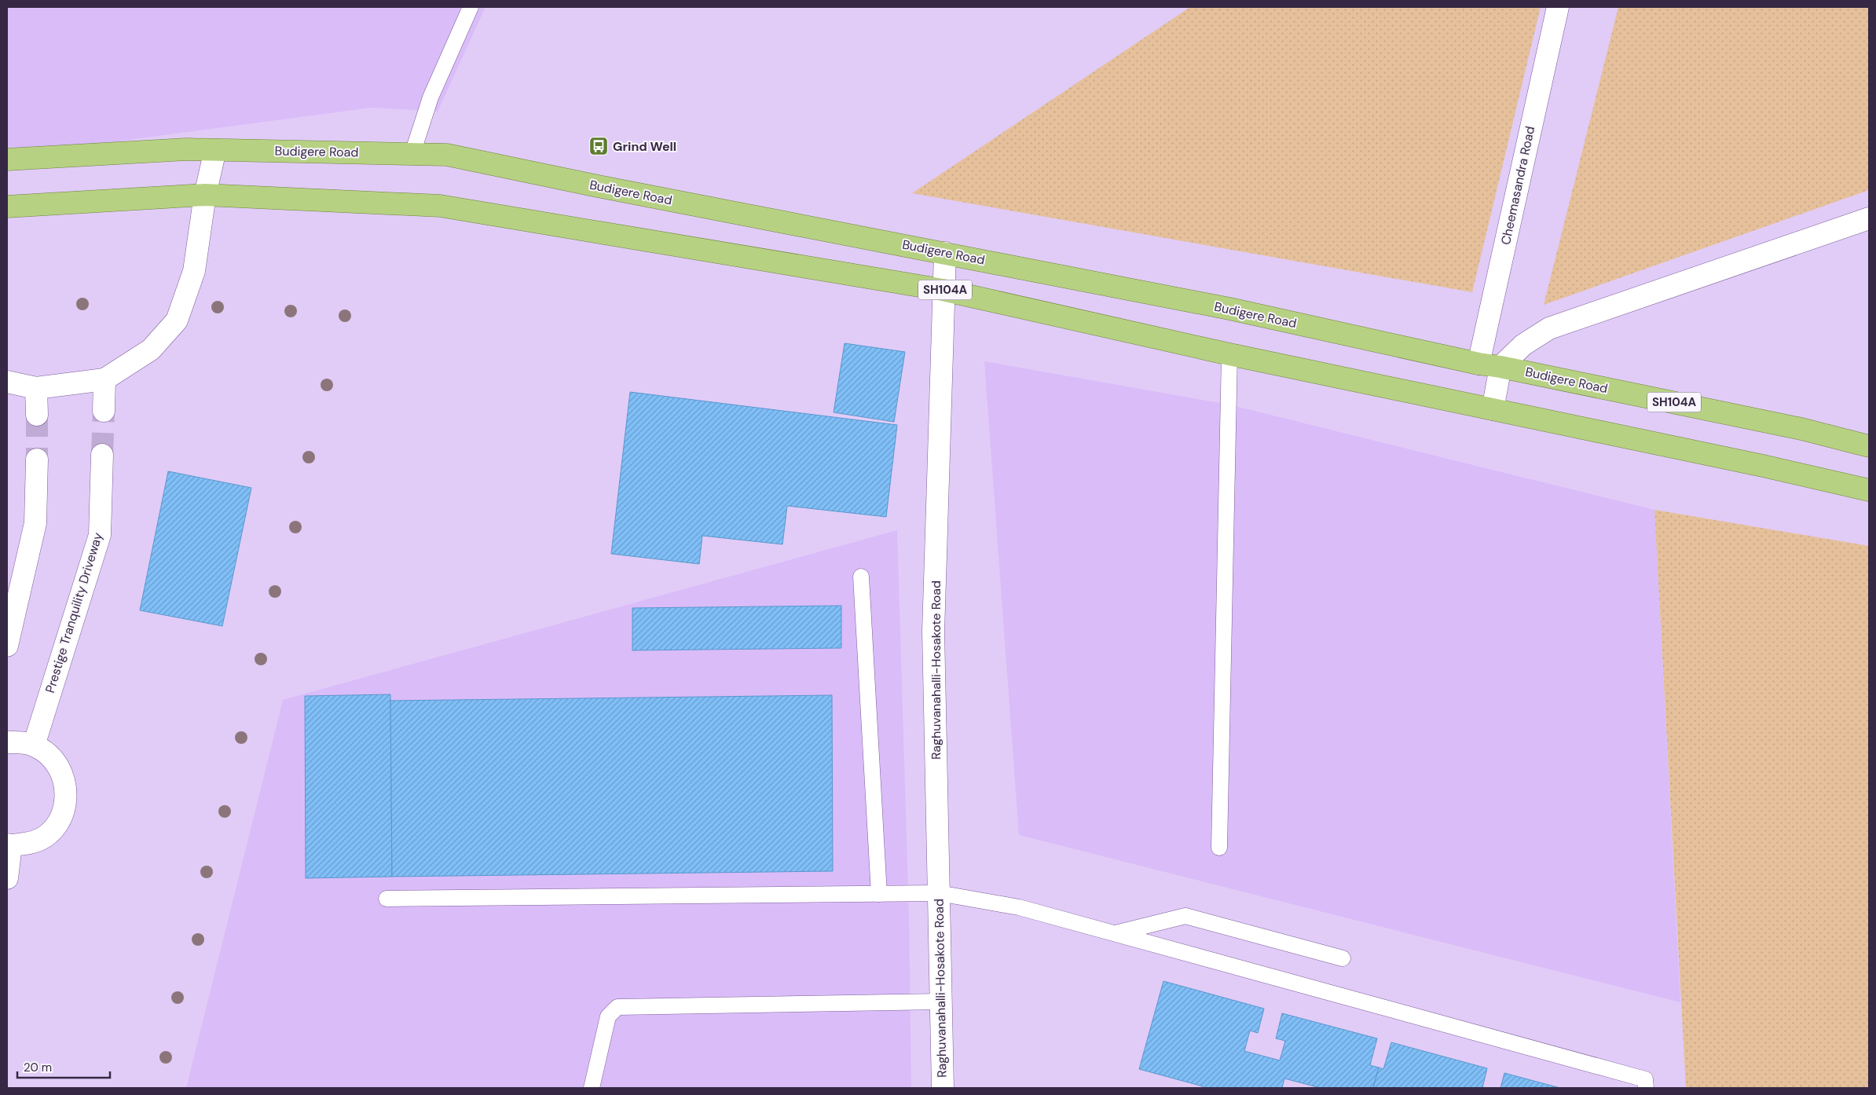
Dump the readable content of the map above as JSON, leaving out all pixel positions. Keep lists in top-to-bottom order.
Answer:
{
  "streets": {
    "main road": ["Budigere Road", "SH104A"],
    "street": ["Cheemasandra Road", "Prestige Tranquility Driveway", "Raghuvanahalli-Hosakote Road"]
  },
  "crossings": [
    ["Budigere Road", "Cheemasandra Road"],
    ["Budigere Road", "Raghuvanahalli-Hosakote Road"],
    ["SH104A", "Raghuvanahalli-Hosakote Road"]
  ],
  "places": {
    "bus stop": ["Grind Well"]
  },
  "scale_bar": "20 m"
}
